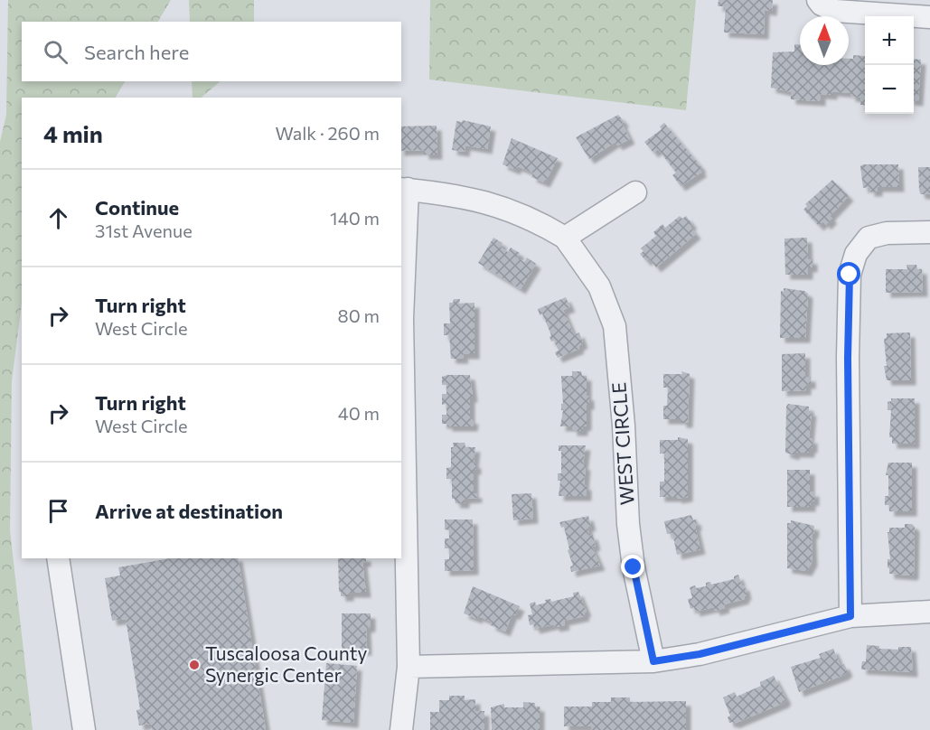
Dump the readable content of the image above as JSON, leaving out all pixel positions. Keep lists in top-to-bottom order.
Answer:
{
  "streets": {
    "street": ["WEST CIRCLE"]
  },
  "places": ["Tuscaloosa County Synergic Center"],
  "north": "top",
  "page": {
    "map_buttons": ["+", "−"],
    "search": "Search here",
    "heading": ["4 min", "Walk · 260 m"],
    "list": [
      ["Continue", "31st Avenue", "140 m"],
      ["Turn right", "West Circle", "80 m"],
      ["Turn right", "West Circle", "40 m"],
      "Arrive at destination"
    ]
  }
}
